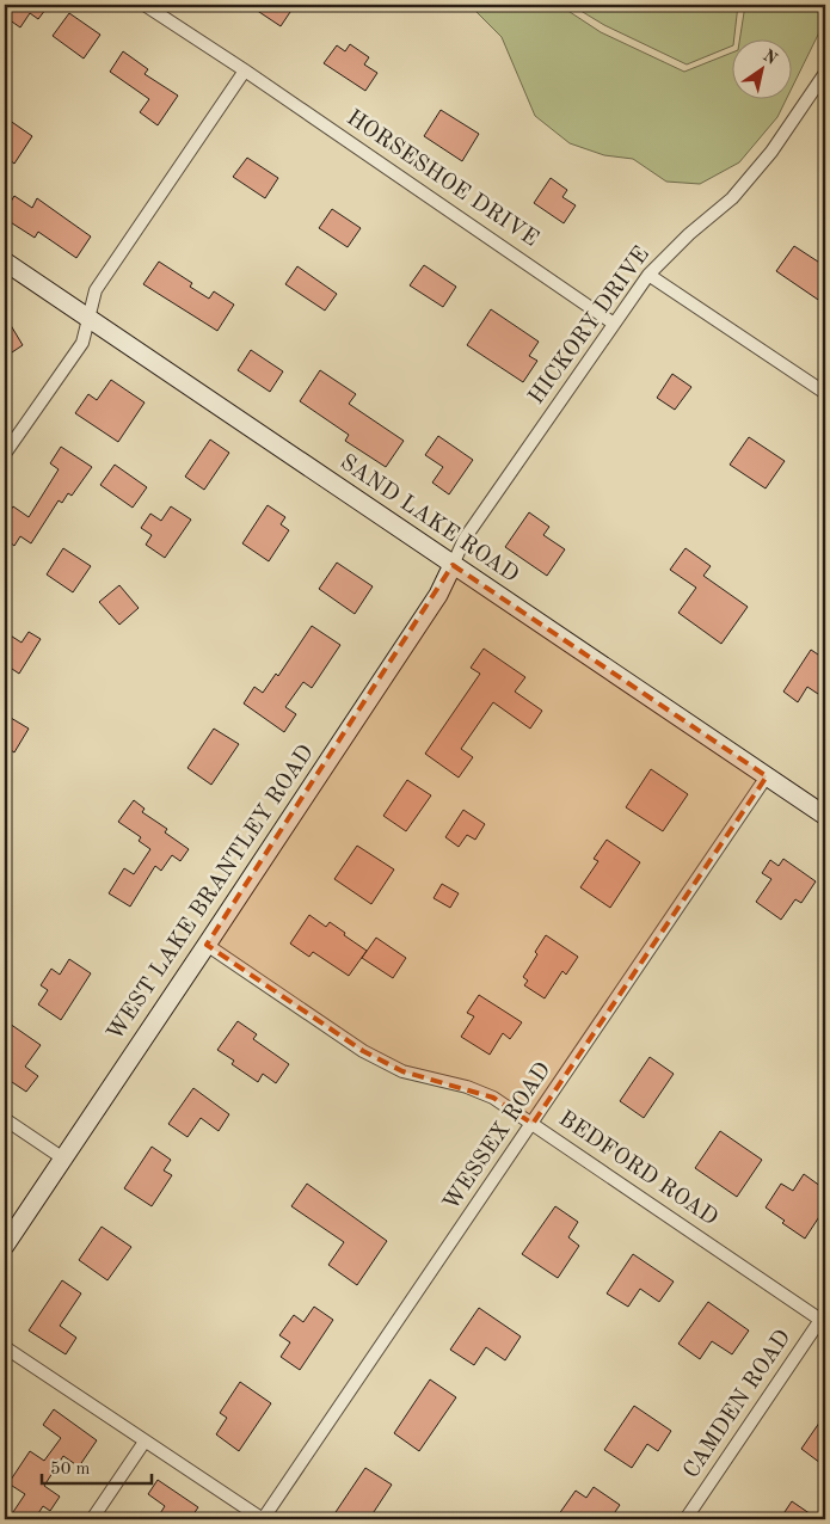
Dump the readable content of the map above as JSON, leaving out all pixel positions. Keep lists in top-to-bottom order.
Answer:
{
  "streets": {
    "street": [
      "HORSESHOE DRIVE",
      "HICKORY DRIVE",
      "SAND LAKE ROAD",
      "WEST LAKE BRANTLEY ROAD",
      "WESSEX ROAD",
      "BEDFORD ROAD",
      "CAMDEN ROAD"
    ]
  },
  "crossings": [
    ["HORSESHOE DRIVE", "HICKORY DRIVE"],
    ["HICKORY DRIVE", "SAND LAKE ROAD"],
    ["HICKORY DRIVE", "WEST LAKE BRANTLEY ROAD"],
    ["SAND LAKE ROAD", "WEST LAKE BRANTLEY ROAD"],
    ["SAND LAKE ROAD", "WESSEX ROAD"],
    ["WEST LAKE BRANTLEY ROAD", "BEDFORD ROAD"],
    ["WESSEX ROAD", "BEDFORD ROAD"],
    ["BEDFORD ROAD", "CAMDEN ROAD"]
  ],
  "scale_bar": "50 m",
  "north": "top right"
}
